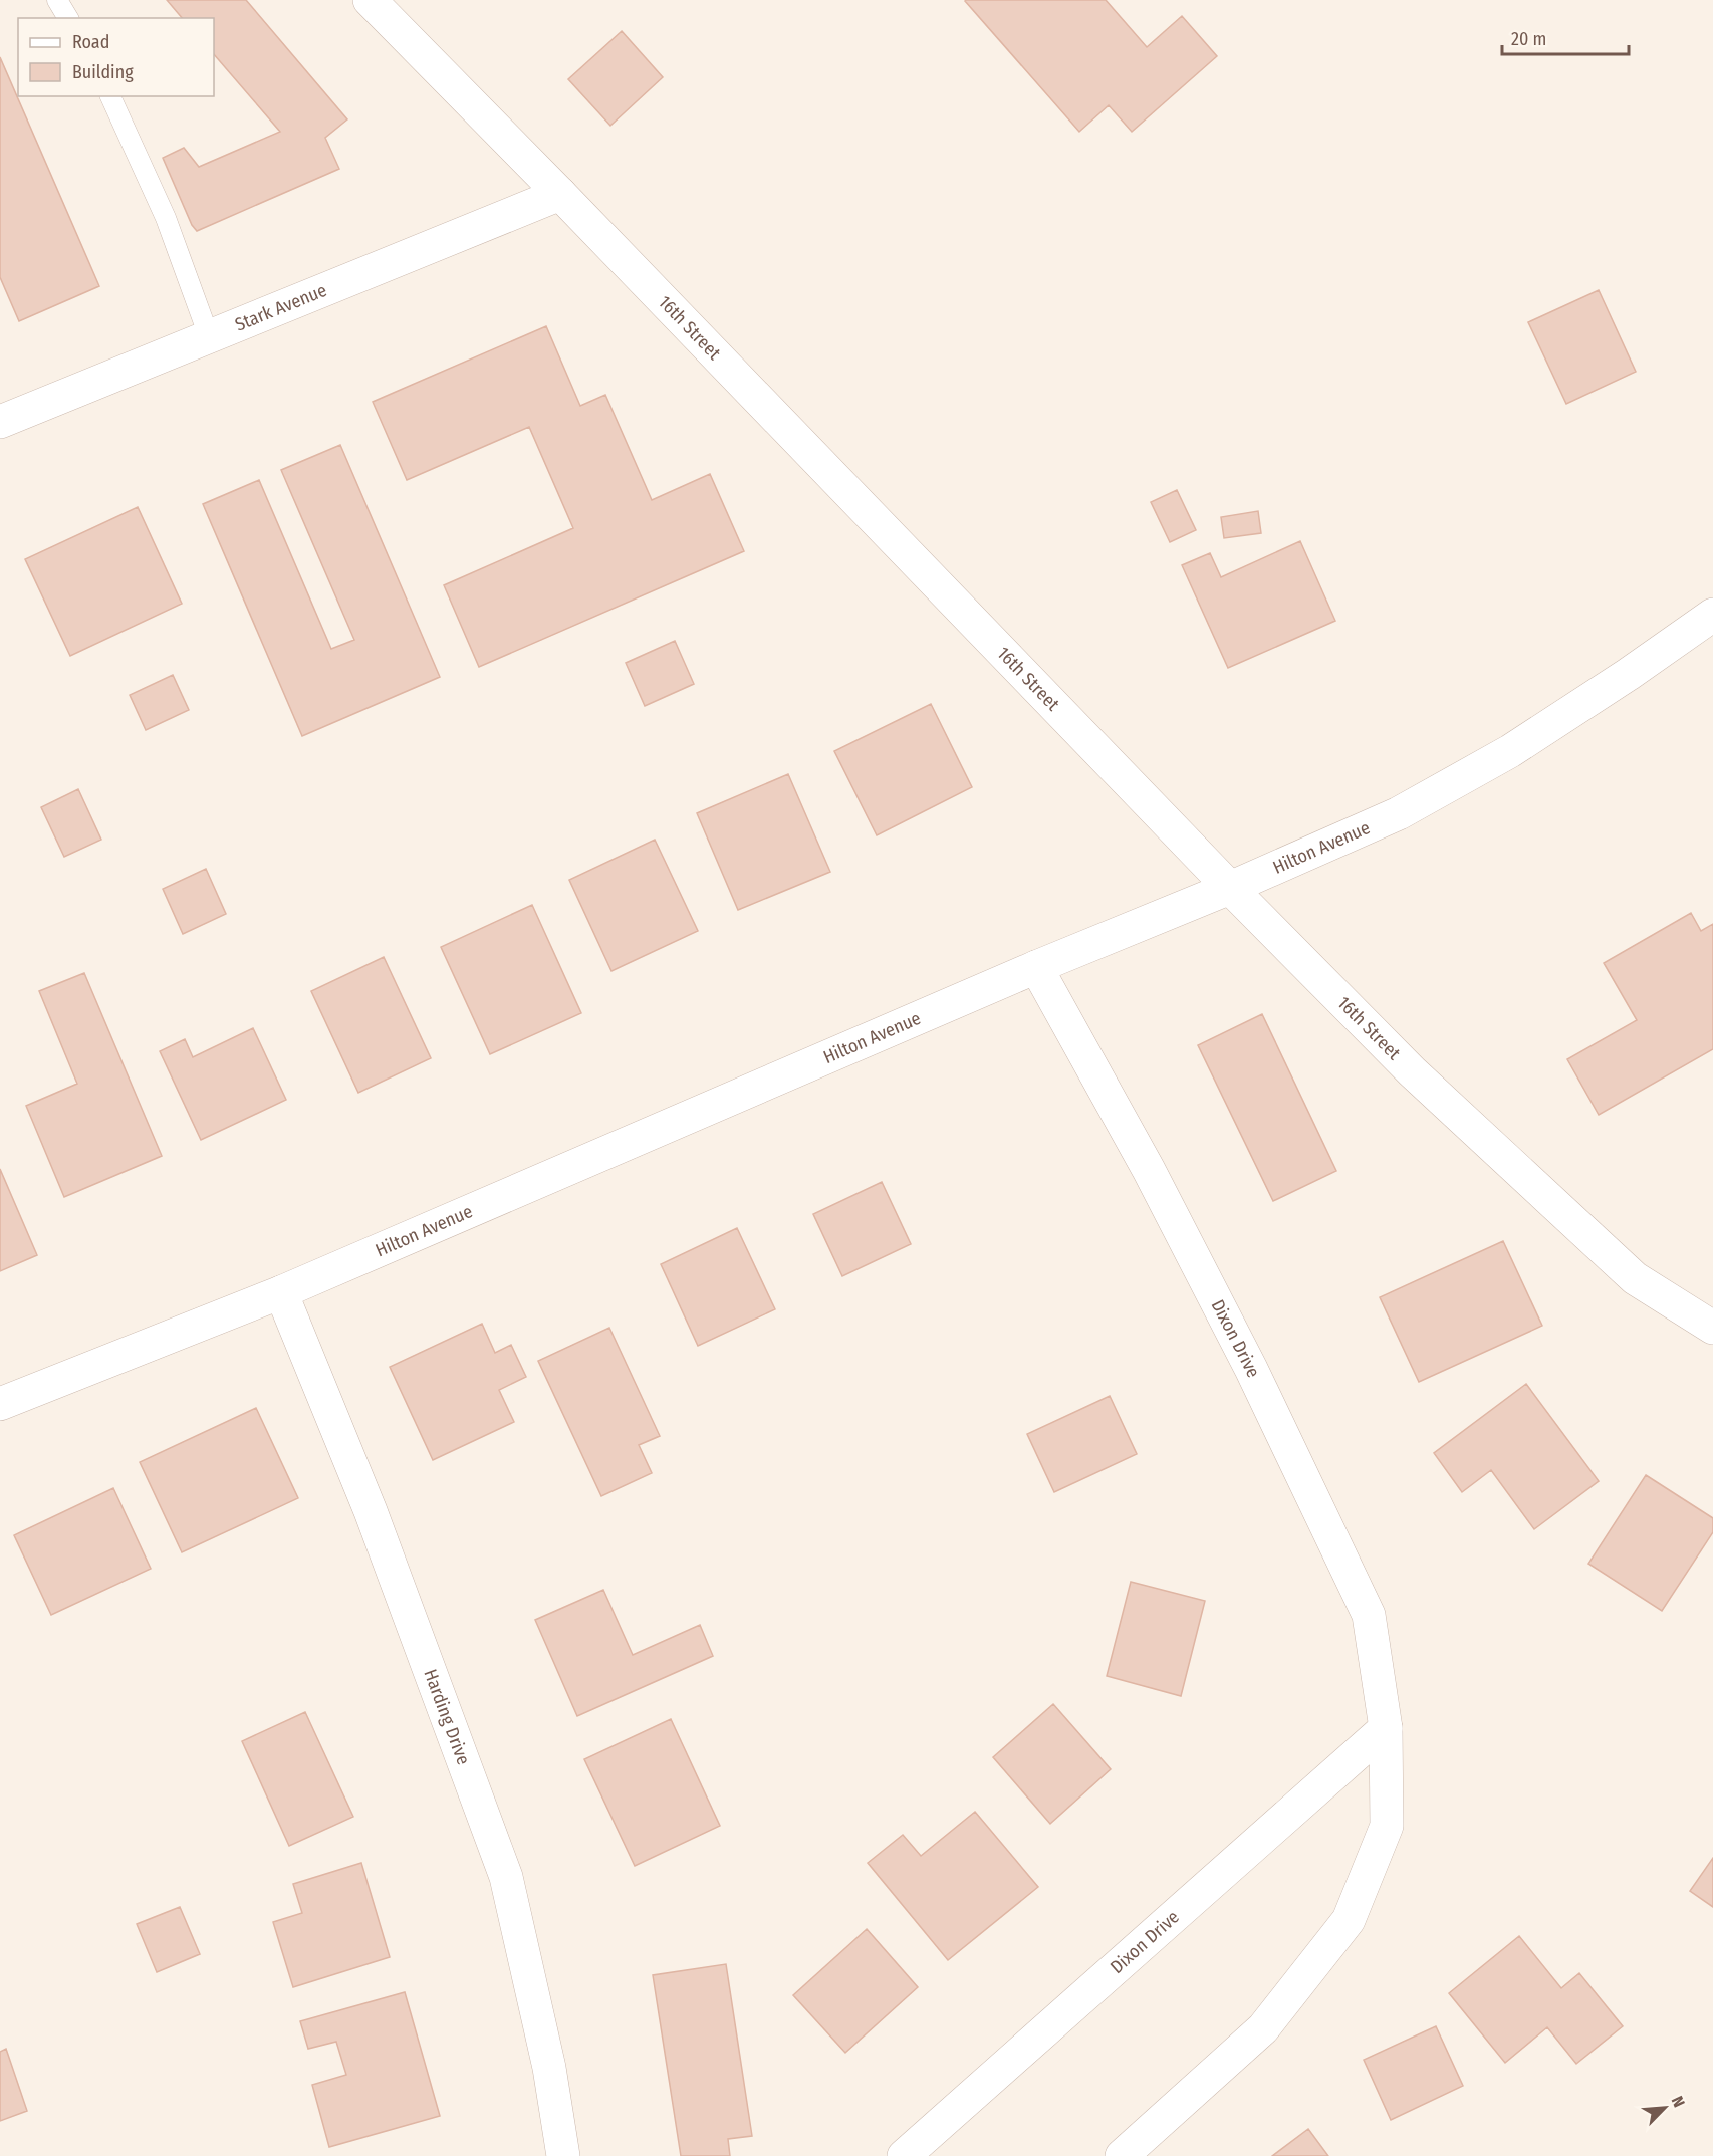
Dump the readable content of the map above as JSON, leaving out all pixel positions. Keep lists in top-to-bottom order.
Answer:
{
  "streets": {
    "street": [
      "Stark Avenue",
      "16th Street",
      "Hilton Avenue",
      "Dixon Drive",
      "Harding Drive"
    ]
  },
  "crossings": [
    ["Stark Avenue", "16th Street"],
    ["16th Street", "Hilton Avenue"],
    ["Hilton Avenue", "Dixon Drive"],
    ["Hilton Avenue", "Harding Drive"]
  ],
  "legend": ["Road", "Building"],
  "scale_bar": "20 m",
  "north": "top right"
}
